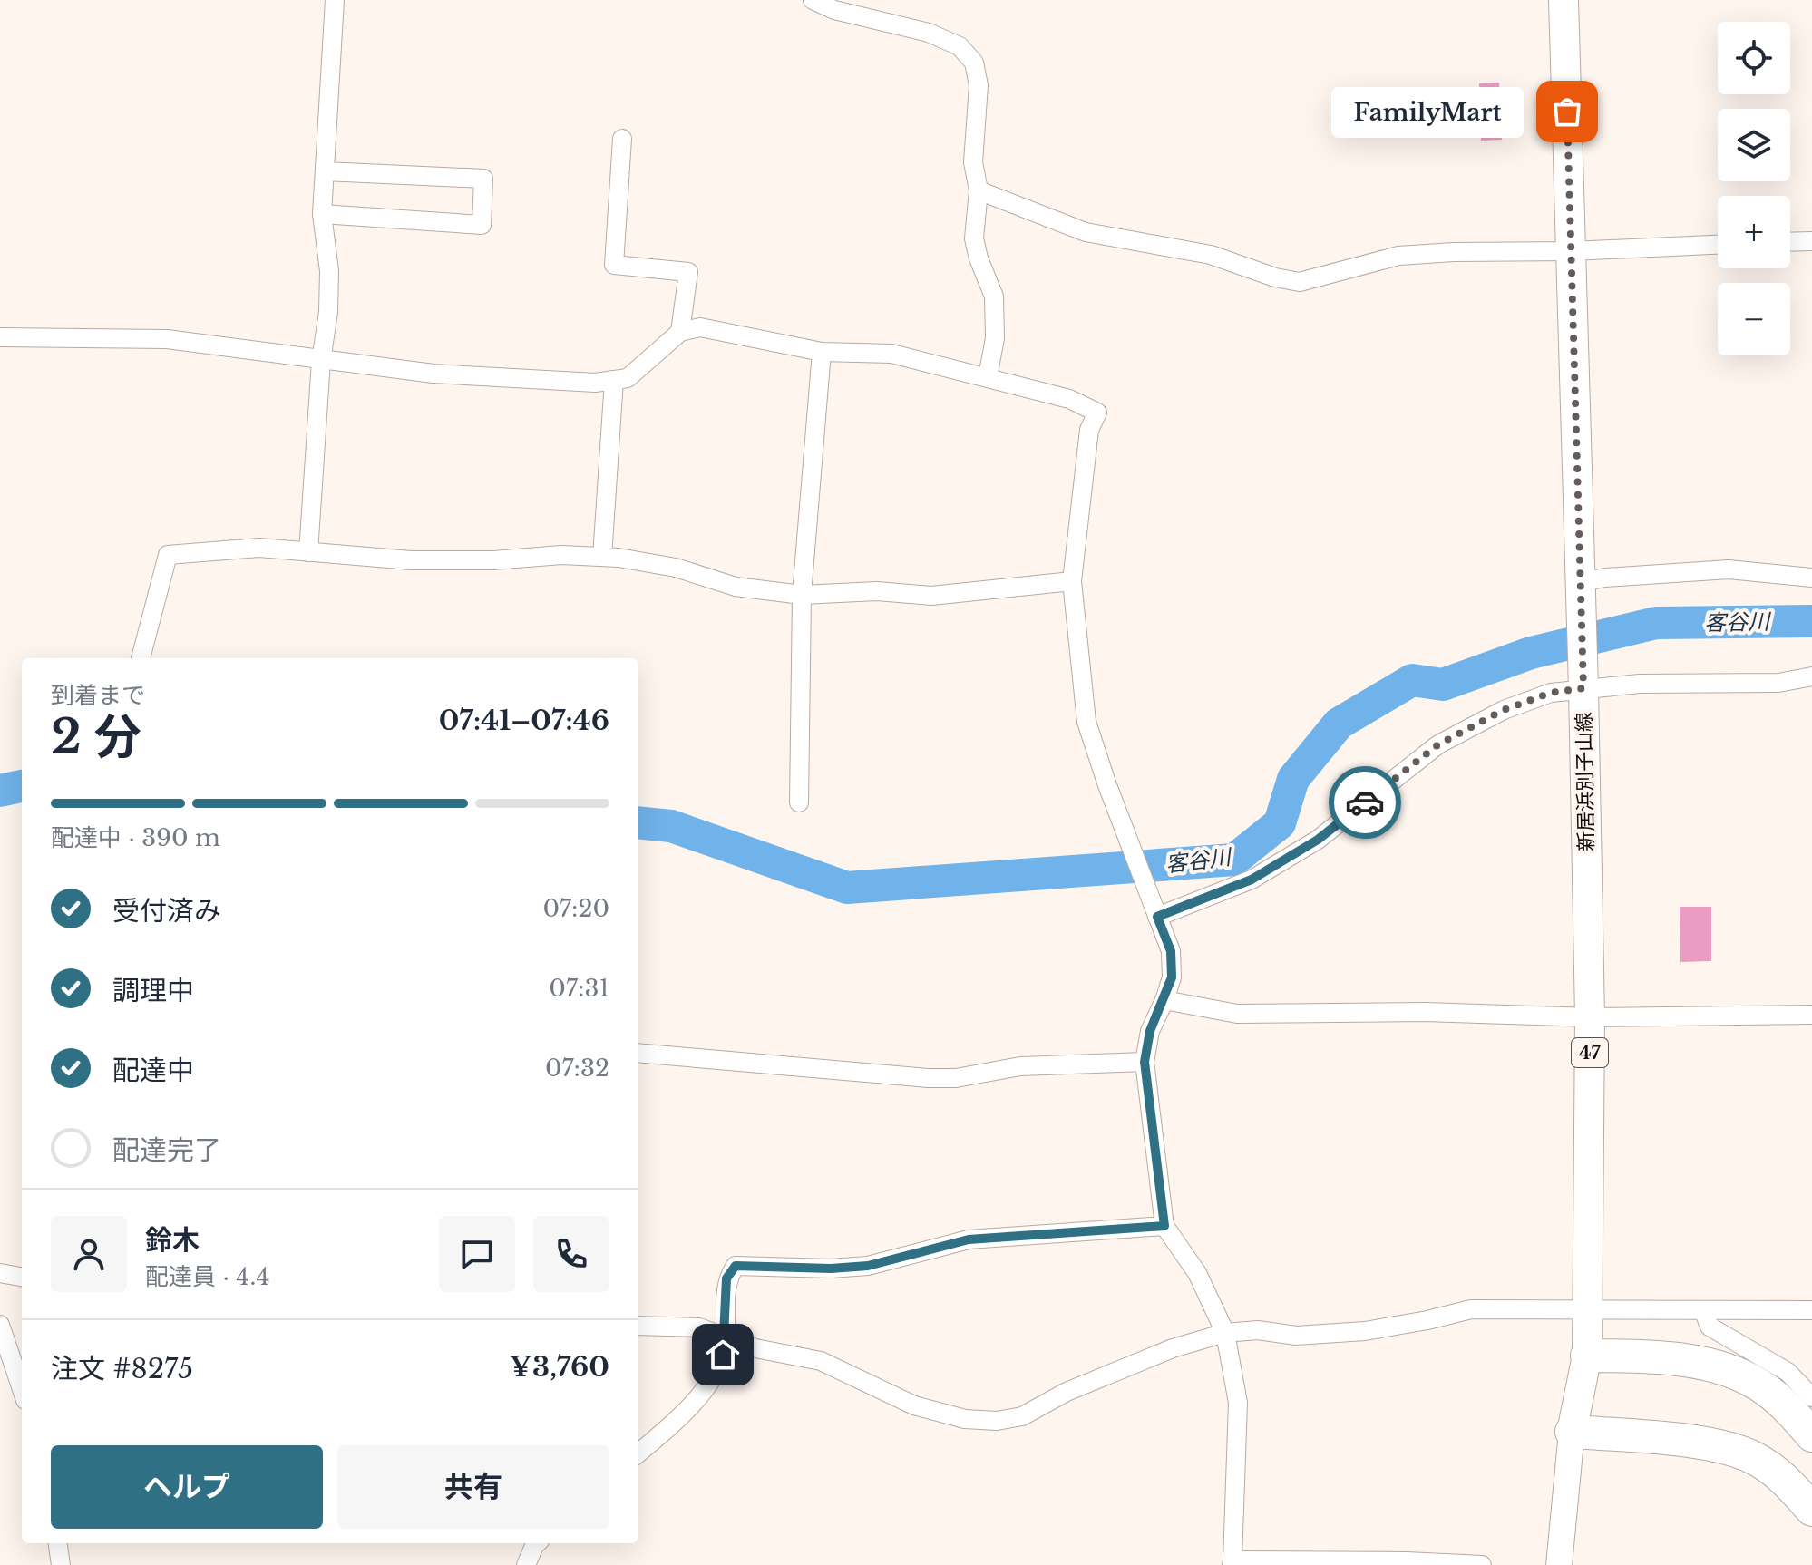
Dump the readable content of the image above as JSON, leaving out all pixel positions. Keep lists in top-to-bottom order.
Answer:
{
  "streets": {
    "main road": ["新居浜別子山線", "47"]
  },
  "water": ["客谷川"],
  "places": ["FamilyMart"],
  "page": {
    "map_buttons": ["+", "−"],
    "bubble": "FamilyMart",
    "heading": ["2 分", "到着まで", "07:41–07:46"],
    "panel": [
      "鈴木",
      "配達員 · 4.4",
      "注文 #8275",
      "¥3,760"
    ],
    "bar": "配達中 · 390 m",
    "list": [
      ["受付済み", "07:20"],
      ["調理中", "07:31"],
      ["配達中", "07:32"],
      "配達完了"
    ],
    "buttons": ["ヘルプ", "共有"]
  }
}
